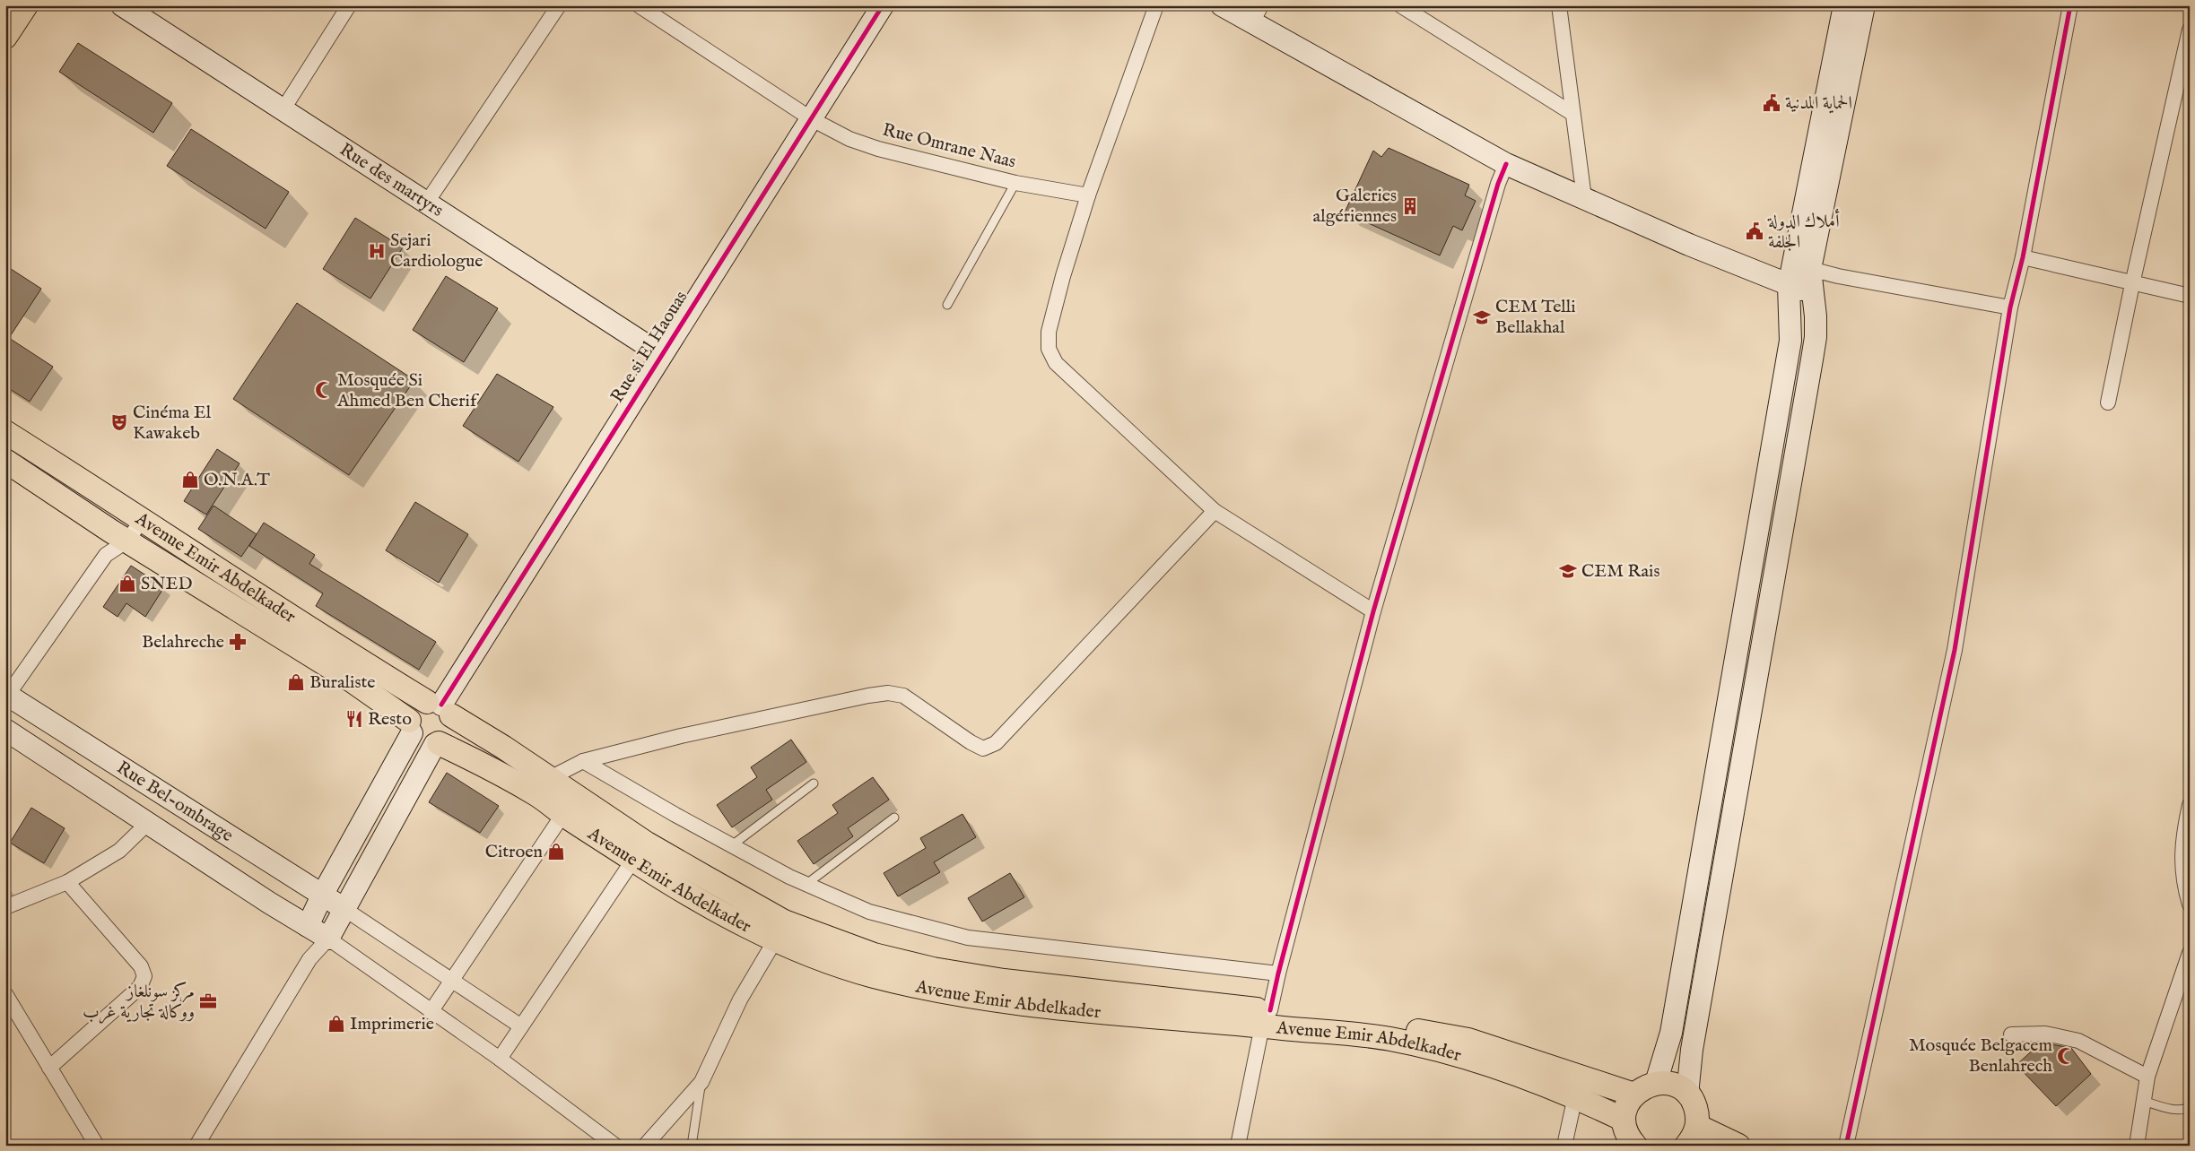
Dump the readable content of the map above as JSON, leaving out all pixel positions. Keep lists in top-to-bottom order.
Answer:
{
  "streets": {
    "main road": [
      "Rue des martyrs",
      "Rue si El Haouas",
      "Avenue Emir Abdelkader",
      "Rue Bel-ombrage"
    ],
    "street": ["Rue Omrane Naas"]
  },
  "crossings": [
    ["Rue Omrane Naas", "Rue si El Haouas"],
    ["Rue des martyrs", "Rue si El Haouas"],
    ["Rue si El Haouas", "Avenue Emir Abdelkader"]
  ],
  "places": {
    "public building": ["الحماية المدنية", "أملاك الدولة الجلفة"],
    "building": ["Galeries algériennes"],
    "hospital": ["Sejari Cardiologue"],
    "school or university": ["CEM Telli Bellakhal", "CEM Rais"],
    "mosque": ["Mosquée Si Ahmed Ben Cherif", "Mosquée Belgacem Benlahrech"],
    "theatre": ["Cinéma El Kawakeb"],
    "shop": [
      "O.N.A.T",
      "SNED",
      "Buraliste",
      "Citroen",
      "Imprimerie"
    ],
    "pharmacy": ["Belahreche"],
    "restaurant": ["Resto"],
    "office": ["مركز سونلغاز ووكالة تجارية غرب"]
  }
}
